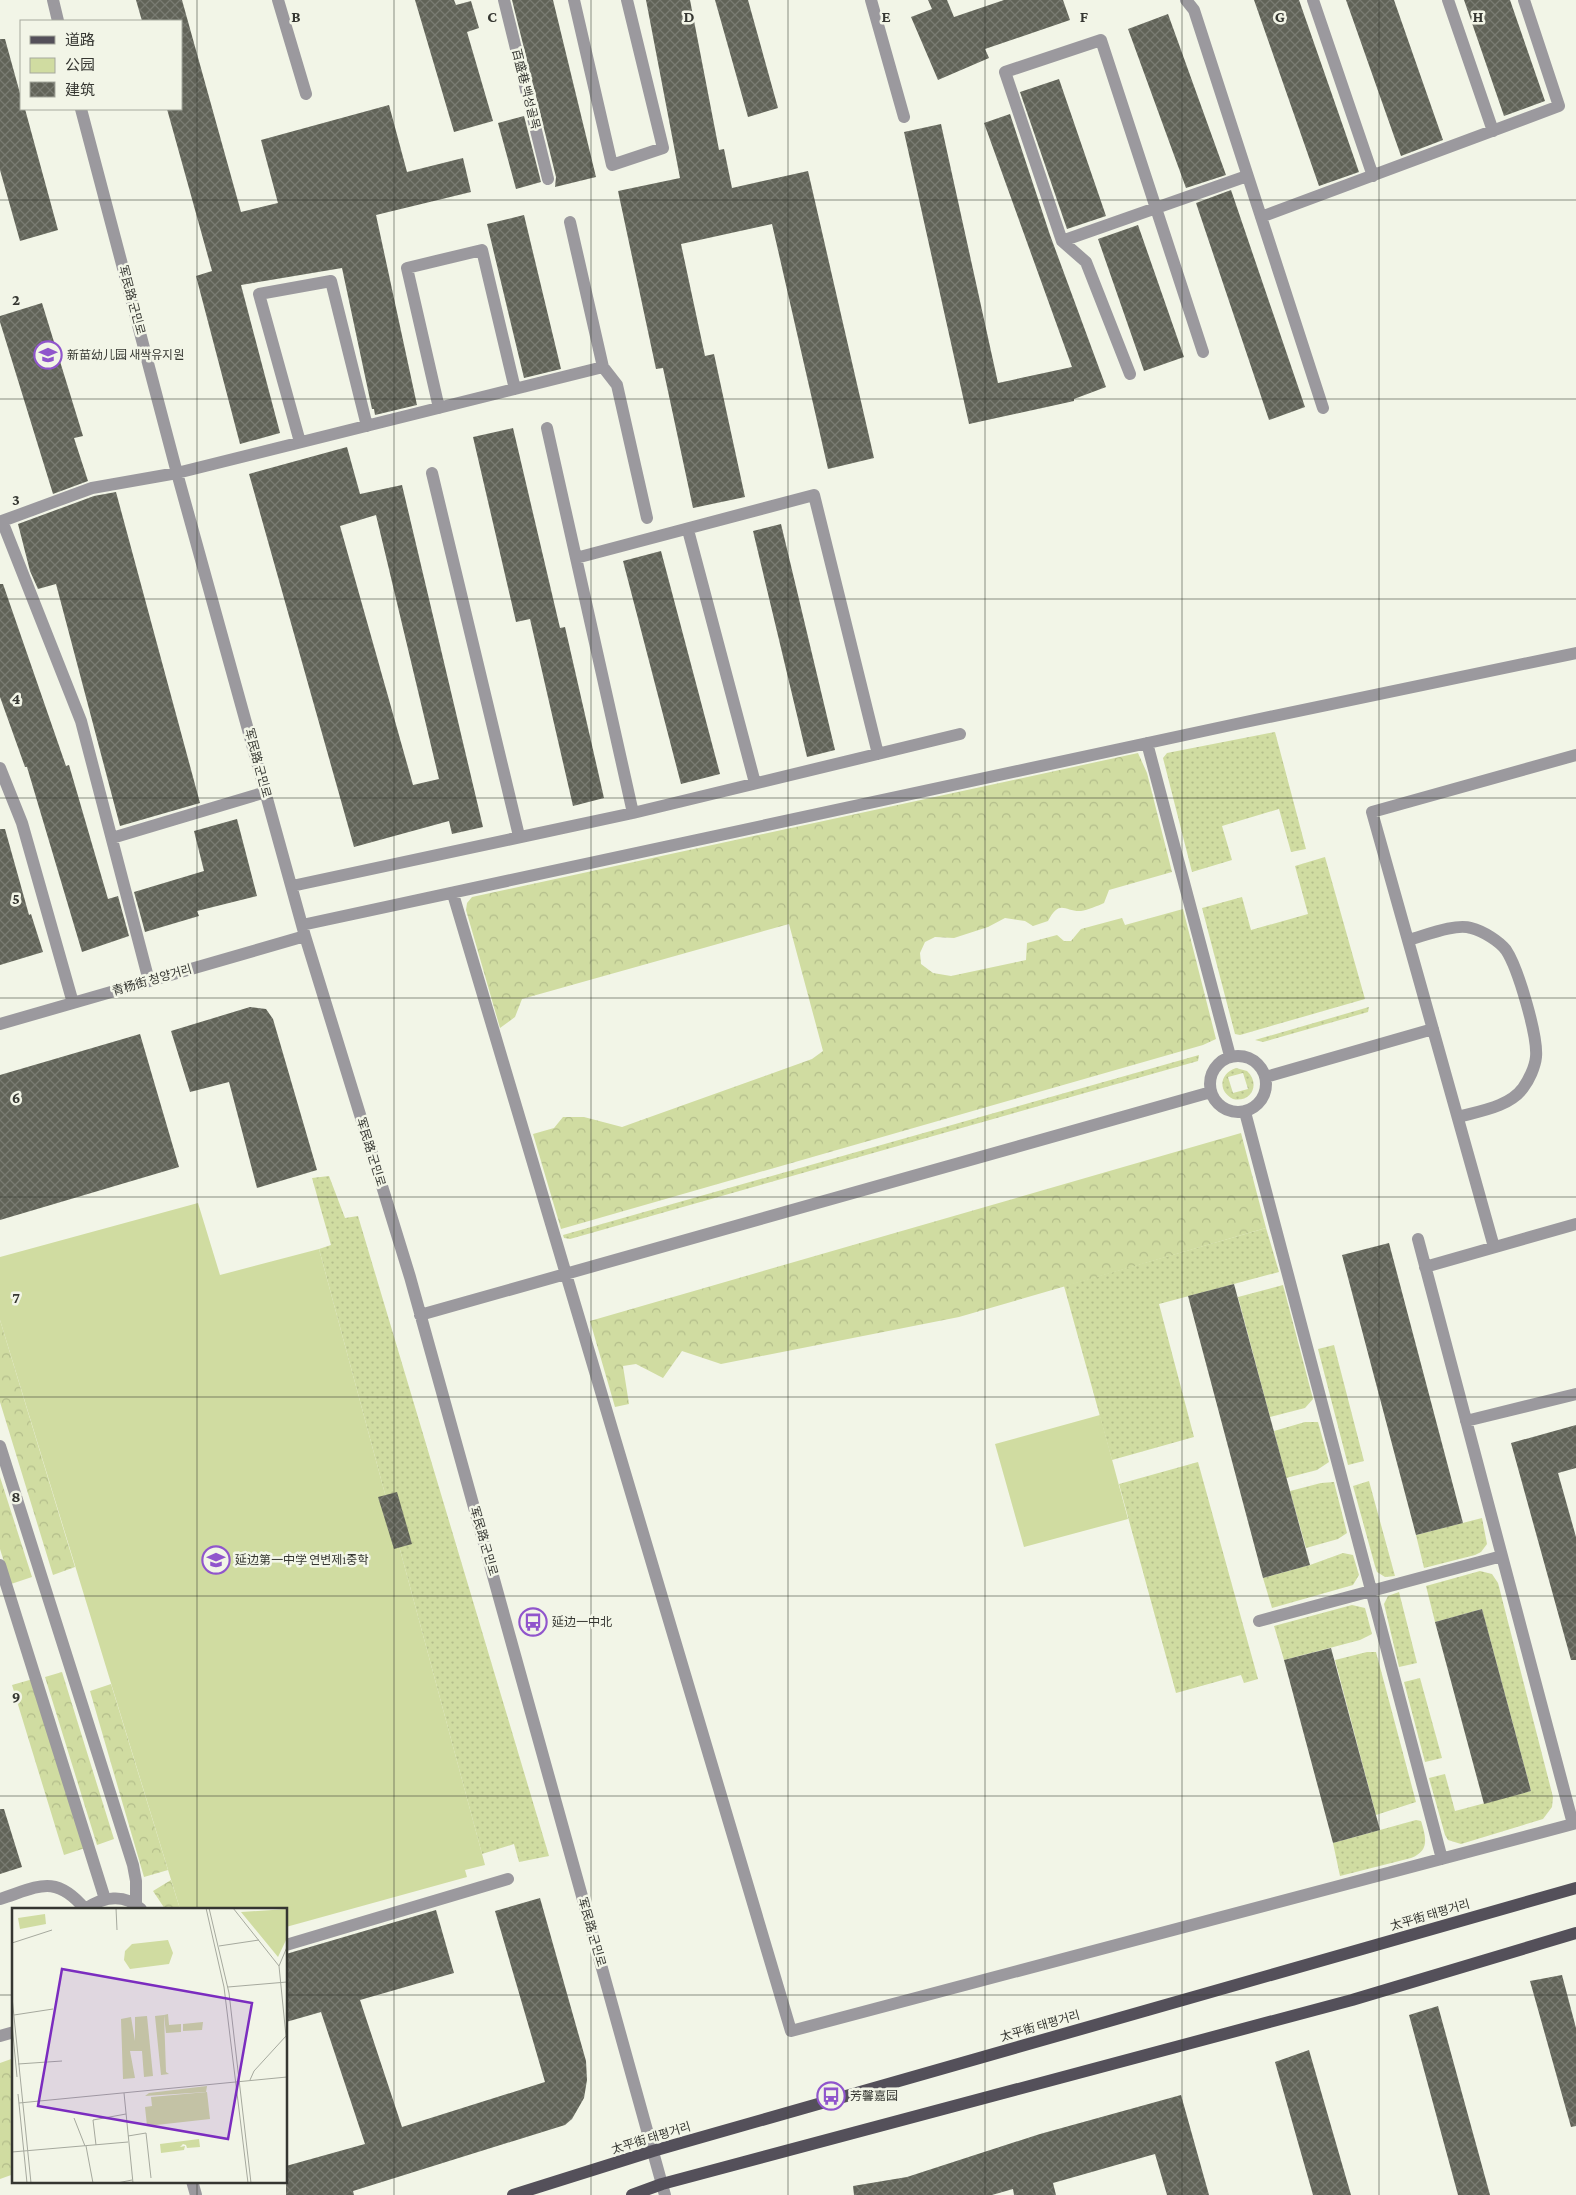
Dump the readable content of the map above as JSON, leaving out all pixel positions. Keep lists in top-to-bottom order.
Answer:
{
  "streets": {
    "main road": ["太平街 태평거리"],
    "street": ["百盛巷 백성골목", "军民路 군민로", "青杨街 청양거리"]
  },
  "crossings": [
    ["军民路 군민로", "青杨街 청양거리"],
    ["军民路 군민로", "太平街 태평거리"]
  ],
  "places": {
    "school or university": ["新苗幼儿园 새싹유지원", "延边第一中学 연변제1중학"],
    "bus stop": ["延边一中北", "芳馨嘉园"]
  },
  "legend": ["道路", "公园", "建筑"],
  "grid": {
    "columns": [
      "B",
      "C",
      "D",
      "E",
      "F",
      "G",
      "H"
    ],
    "rows": [
      "2",
      "3",
      "4",
      "5",
      "6",
      "7",
      "8",
      "9"
    ]
  }
}
